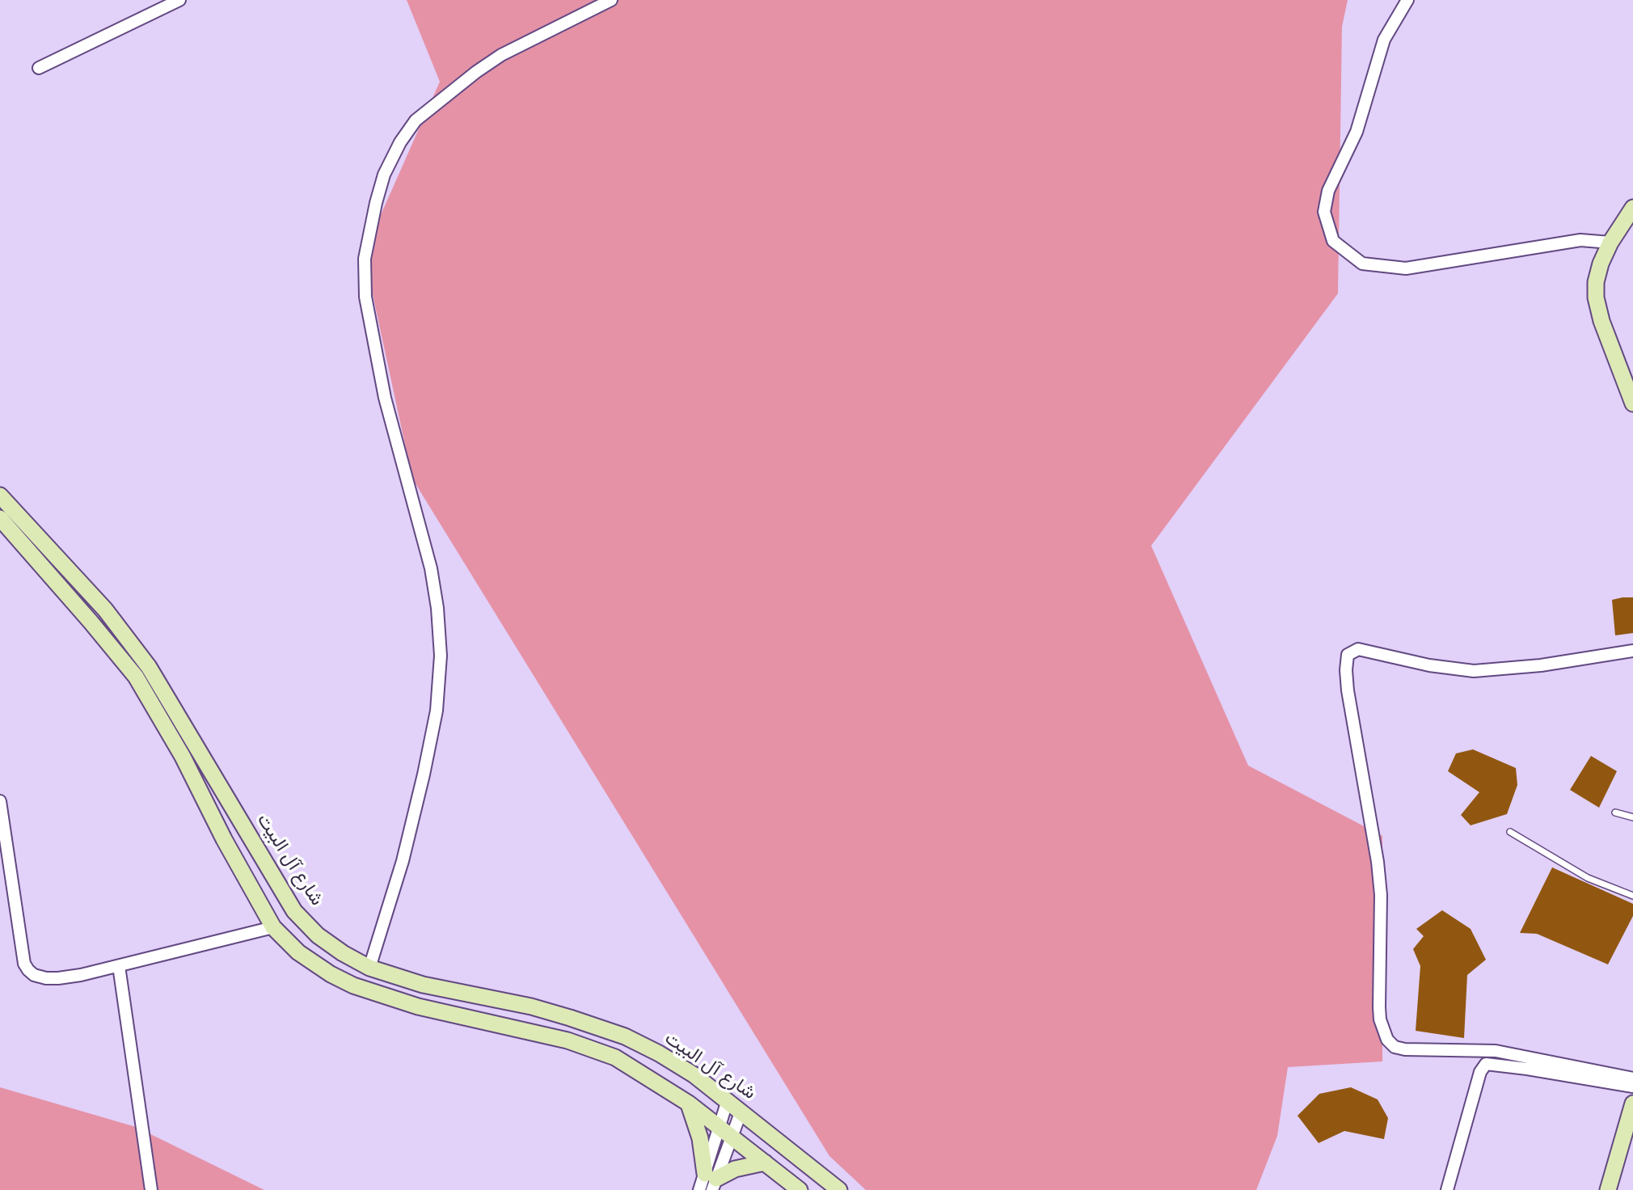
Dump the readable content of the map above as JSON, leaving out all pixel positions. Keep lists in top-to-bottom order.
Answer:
{
  "streets": {
    "street": ["شارع آل البيت"]
  }
}
